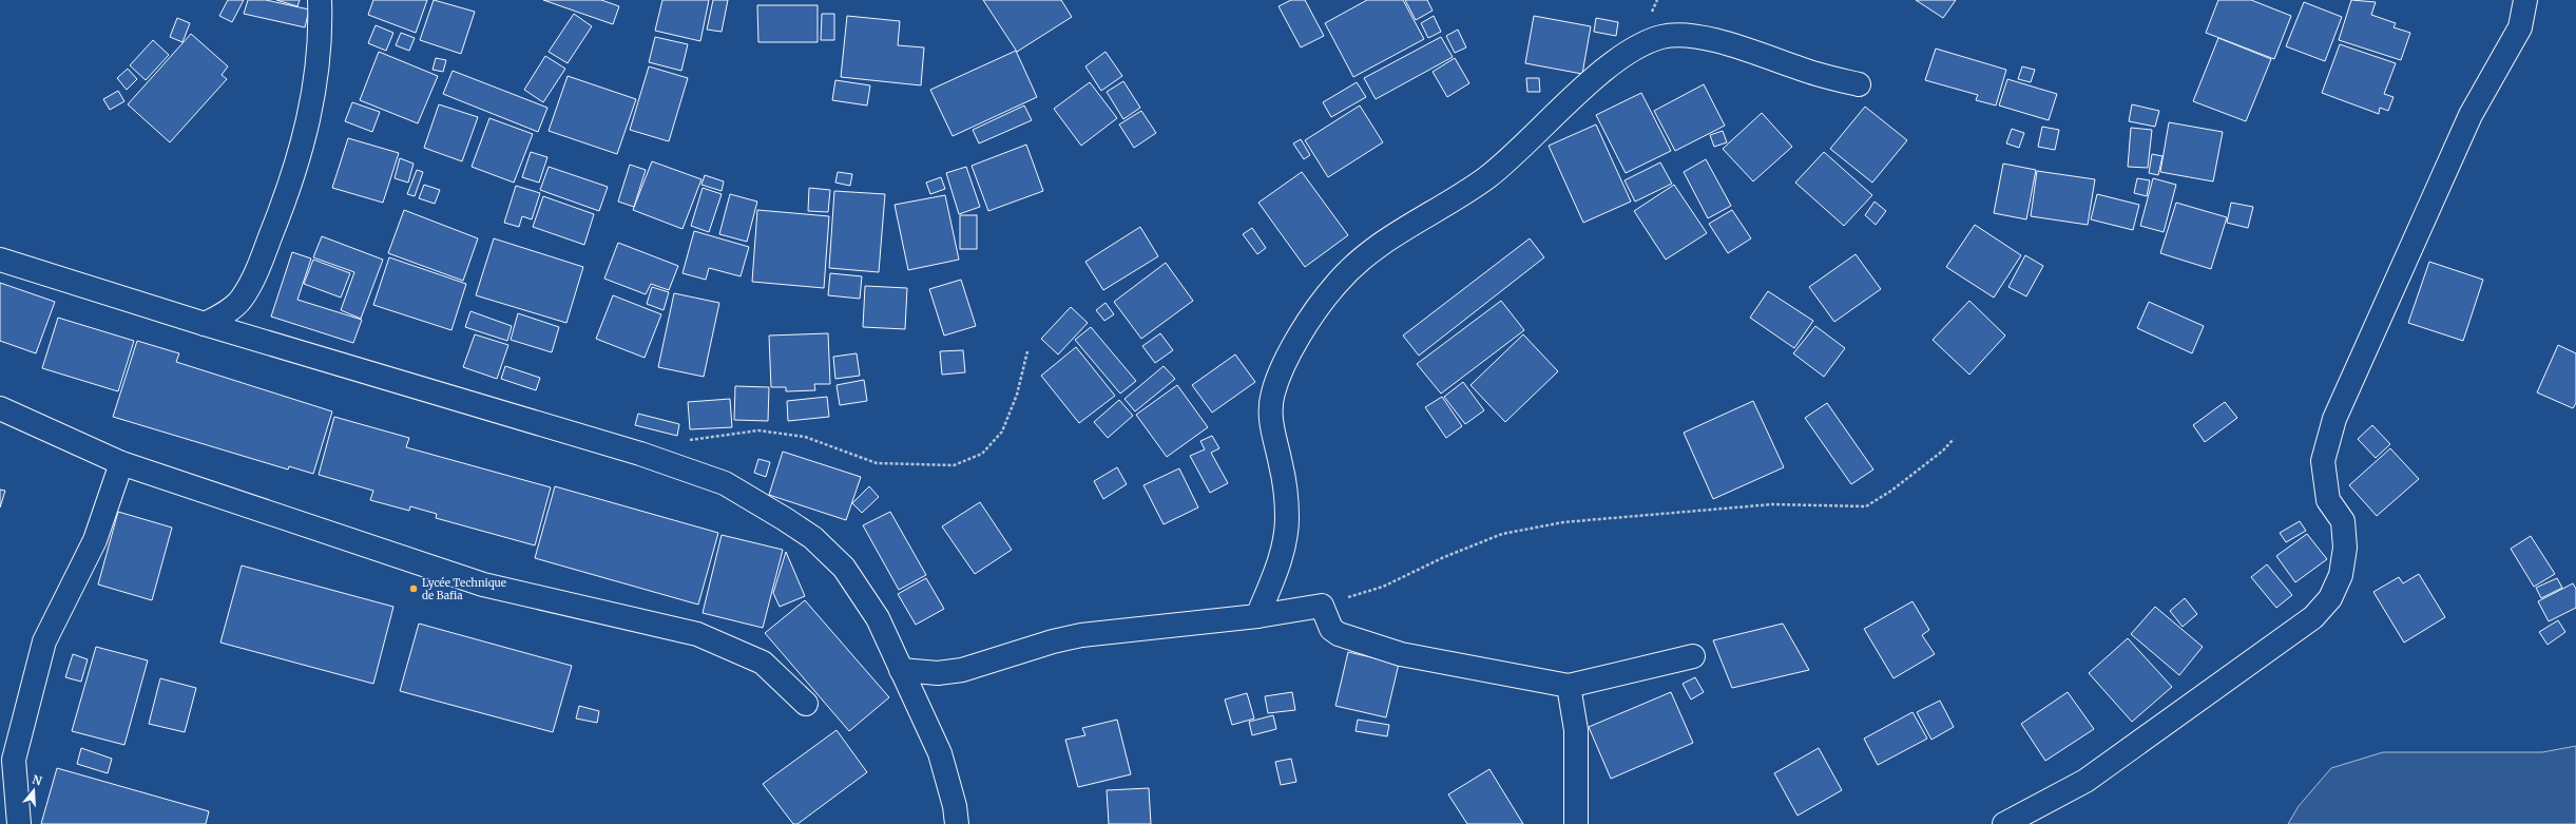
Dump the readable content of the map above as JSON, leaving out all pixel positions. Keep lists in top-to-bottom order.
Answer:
{
  "places": ["Lycée Technique de Bafia"],
  "north": "top"
}
